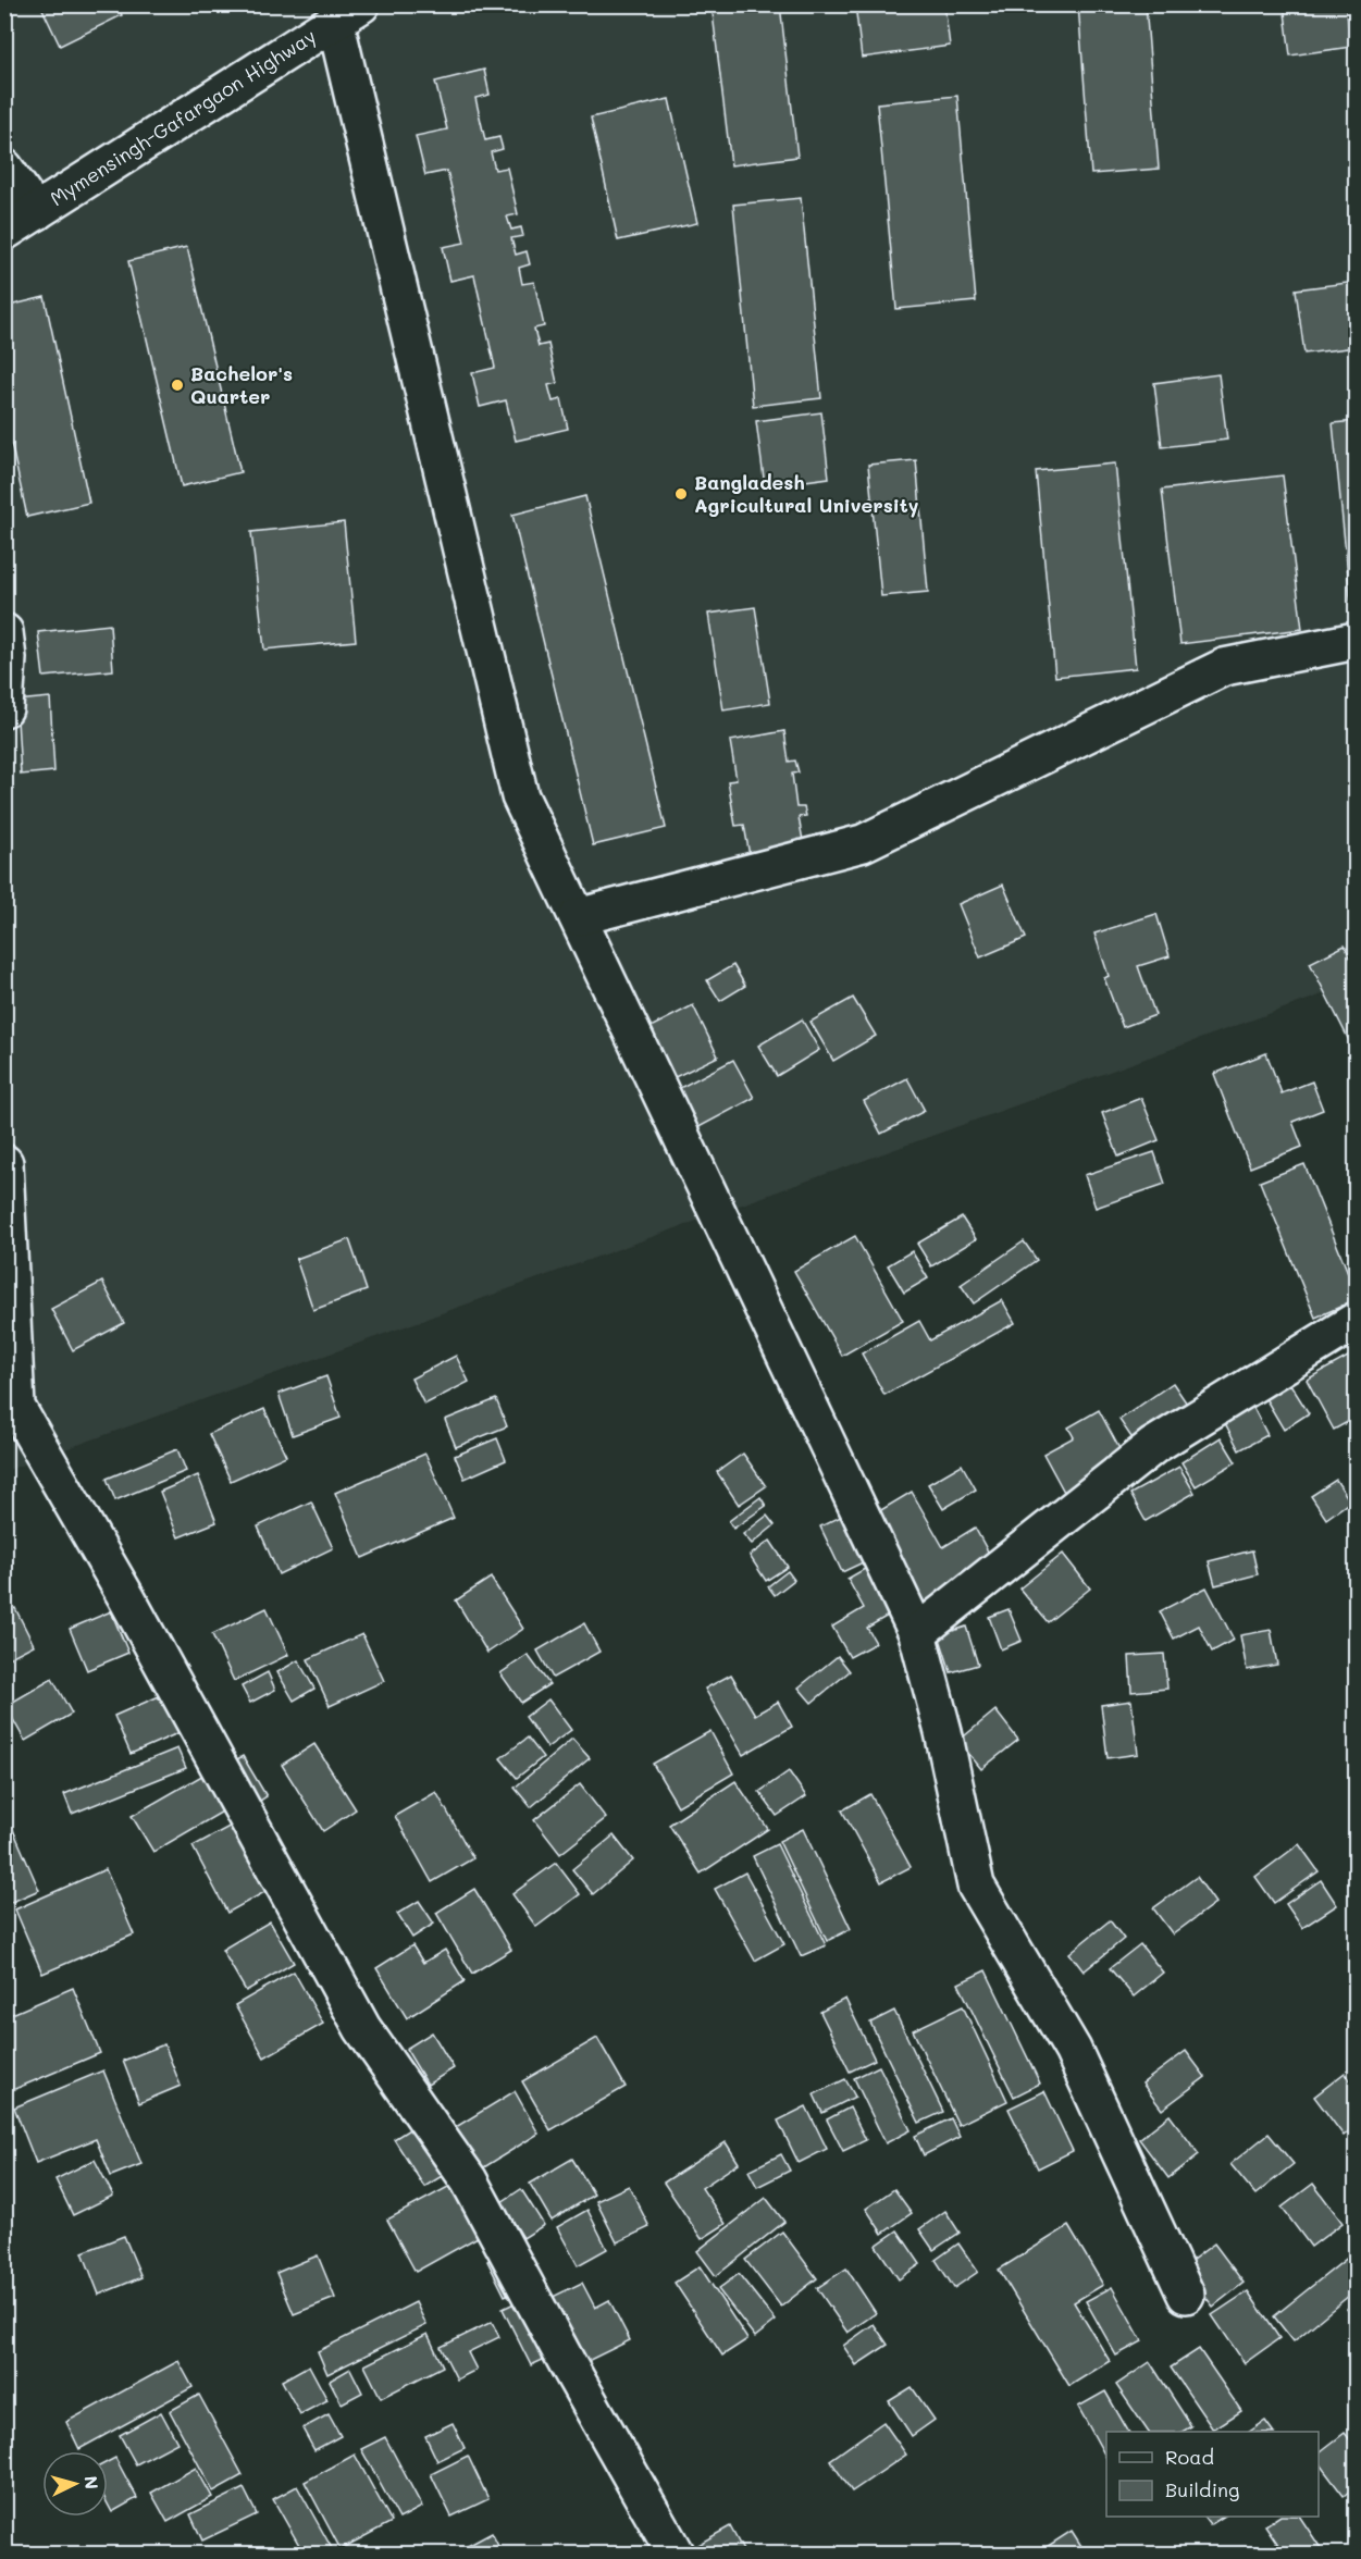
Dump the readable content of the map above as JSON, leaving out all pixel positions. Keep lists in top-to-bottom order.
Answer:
{
  "streets": {
    "street": ["Mymensingh-Gafargaon Highway"]
  },
  "places": ["Bachelor's Quarter", "Bangladesh Agricultural University"],
  "legend": ["Road", "Building"],
  "north": "right"
}
